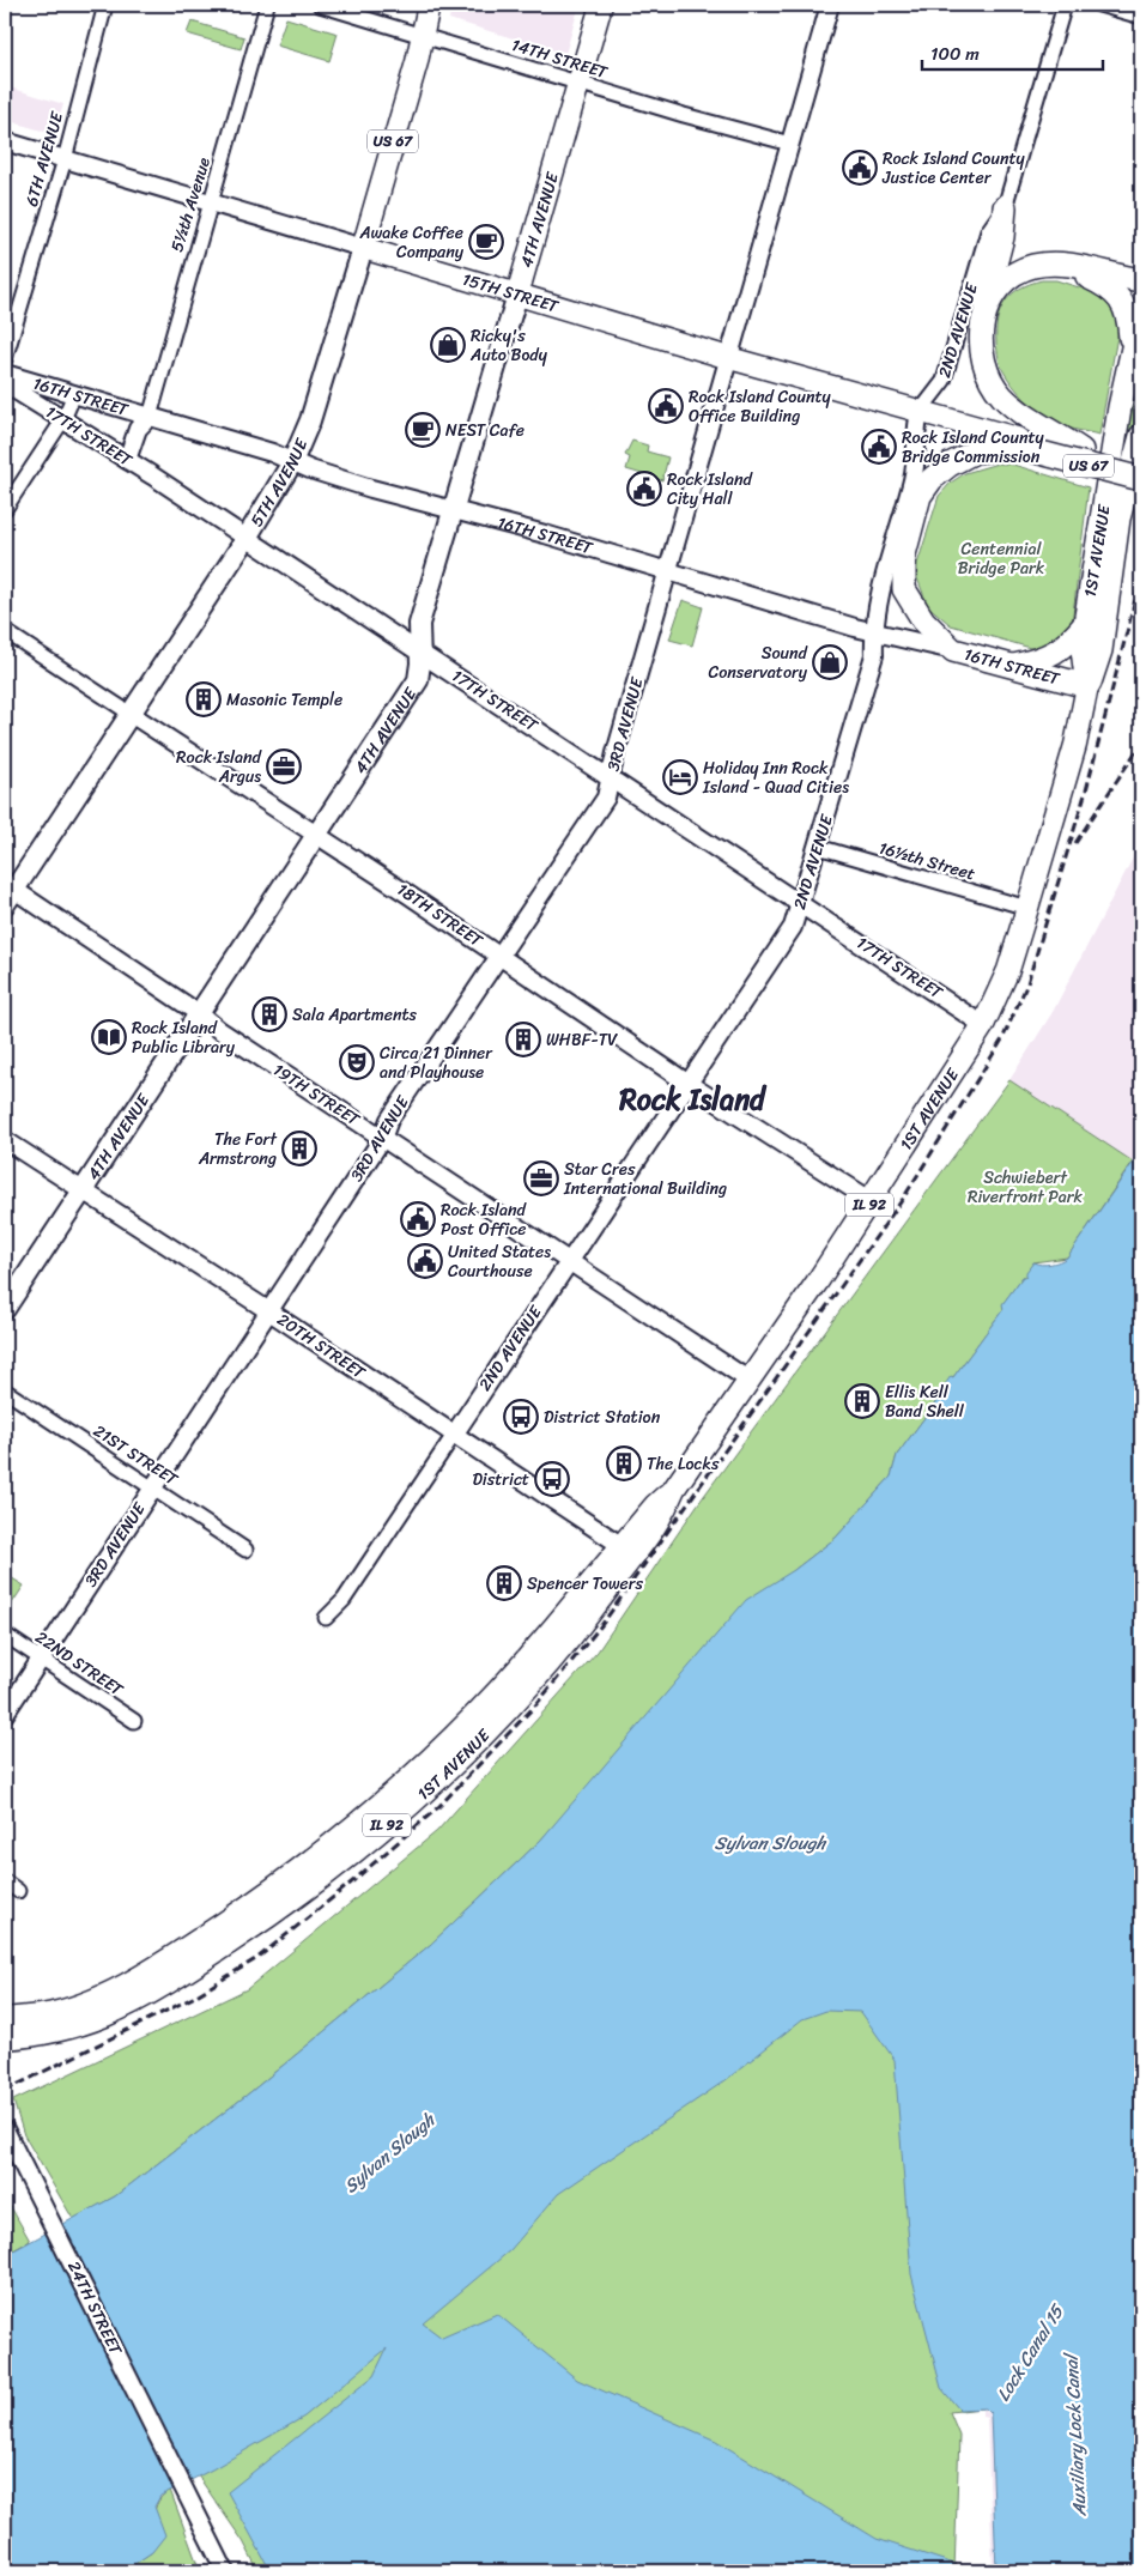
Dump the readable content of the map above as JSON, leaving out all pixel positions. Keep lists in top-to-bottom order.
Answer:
{
  "streets": {
    "highway": [
      "US 67",
      "15TH STREET",
      "16TH STREET",
      "1ST AVENUE",
      "IL 92"
    ],
    "main road": ["4TH AVENUE", "5TH AVENUE"],
    "street": [
      "14TH STREET",
      "6TH AVENUE",
      "5½th Avenue",
      "2ND AVENUE",
      "17TH STREET",
      "3RD AVENUE",
      "16½th Street",
      "18TH STREET",
      "19TH STREET",
      "20TH STREET",
      "21ST STREET",
      "22ND STREET",
      "24TH STREET"
    ]
  },
  "crossings": [
    ["14TH STREET", "4TH AVENUE"],
    ["14TH STREET", "5TH AVENUE"],
    ["14TH STREET", "3RD AVENUE"],
    ["US 67", "15TH STREET"],
    ["6TH AVENUE", "15TH STREET"],
    ["5½th Avenue", "15TH STREET"],
    ["5½th Avenue", "16TH STREET"],
    ["4TH AVENUE", "15TH STREET"],
    ["4TH AVENUE", "16TH STREET"],
    ["4TH AVENUE", "17TH STREET"],
    ["4TH AVENUE", "18TH STREET"],
    ["4TH AVENUE", "19TH STREET"],
    ["4TH AVENUE", "20TH STREET"],
    ["15TH STREET", "2ND AVENUE"],
    ["15TH STREET", "5TH AVENUE"],
    ["15TH STREET", "3RD AVENUE"],
    ["2ND AVENUE", "16TH STREET"],
    ["2ND AVENUE", "17TH STREET"],
    ["2ND AVENUE", "16½th Street"],
    ["2ND AVENUE", "18TH STREET"],
    ["2ND AVENUE", "19TH STREET"],
    ["2ND AVENUE", "20TH STREET"],
    ["16TH STREET", "5TH AVENUE"],
    ["16TH STREET", "1ST AVENUE"],
    ["16TH STREET", "3RD AVENUE"],
    ["17TH STREET", "5TH AVENUE"],
    ["17TH STREET", "1ST AVENUE"],
    ["17TH STREET", "3RD AVENUE"],
    ["5TH AVENUE", "18TH STREET"],
    ["5TH AVENUE", "19TH STREET"],
    ["1ST AVENUE", "16½th Street"],
    ["1ST AVENUE", "18TH STREET"],
    ["1ST AVENUE", "19TH STREET"],
    ["1ST AVENUE", "20TH STREET"],
    ["3RD AVENUE", "18TH STREET"],
    ["3RD AVENUE", "19TH STREET"],
    ["3RD AVENUE", "20TH STREET"],
    ["3RD AVENUE", "21ST STREET"],
    ["3RD AVENUE", "22ND STREET"]
  ],
  "districts": ["Rock Island"],
  "water": ["Sylvan Slough", "Lock Canal 15", "Auxiliary Lock Canal"],
  "parks": ["Centennial Bridge Park", "Schwiebert Riverfront Park"],
  "places": {
    "public building": [
      "Rock Island County Justice Center",
      "Rock Island County Office Building",
      "Rock Island County Bridge Commission",
      "Rock Island City Hall",
      "Rock Island Post Office",
      "United States Courthouse"
    ],
    "cafe": ["Awake Coffee Company", "NEST Cafe"],
    "shop": ["Ricky's Auto Body", "Sound Conservatory"],
    "building": [
      "Masonic Temple",
      "Sala Apartments",
      "WHBF-TV",
      "The Fort Armstrong",
      "Ellis Kell Band Shell",
      "The Locks",
      "Spencer Towers"
    ],
    "office": ["Rock Island Argus", "Star Cres International Building"],
    "hotel": ["Holiday Inn Rock Island - Quad Cities"],
    "library": ["Rock Island Public Library"],
    "theatre": ["Circa 21 Dinner and Playhouse"],
    "bus stop": ["District Station", "District"]
  },
  "scale_bar": "100 m"
}
